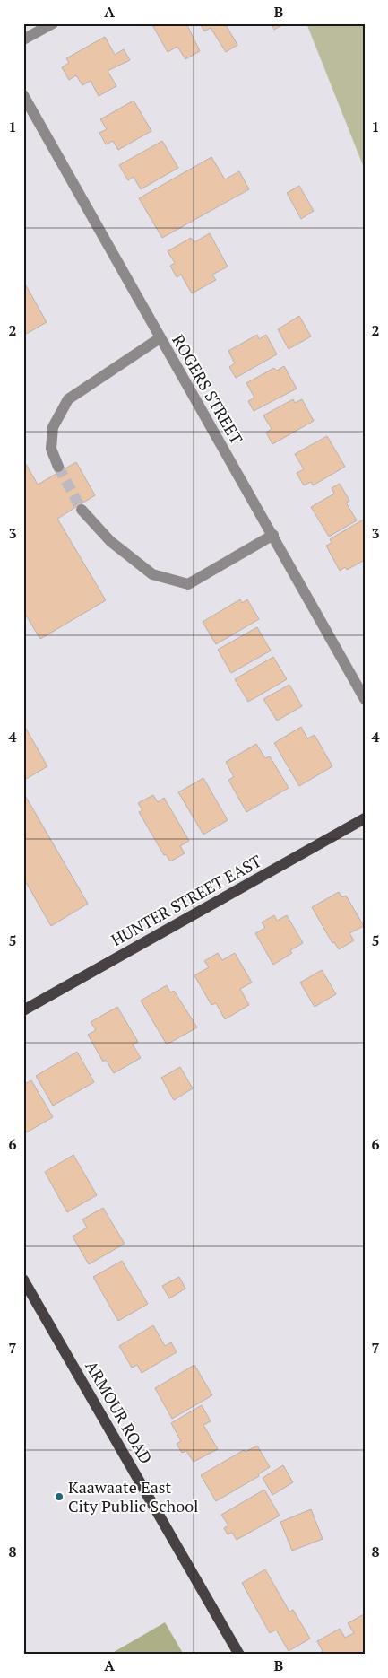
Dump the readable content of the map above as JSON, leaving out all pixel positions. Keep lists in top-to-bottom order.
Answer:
{
  "streets": {
    "main road": ["HUNTER STREET EAST", "ARMOUR ROAD"],
    "street": ["ROGERS STREET"]
  },
  "places": ["Kaawaate East City Public School"],
  "grid": {
    "columns": ["A", "B"],
    "rows": [
      "1",
      "2",
      "3",
      "4",
      "5",
      "6",
      "7",
      "8"
    ]
  }
}
